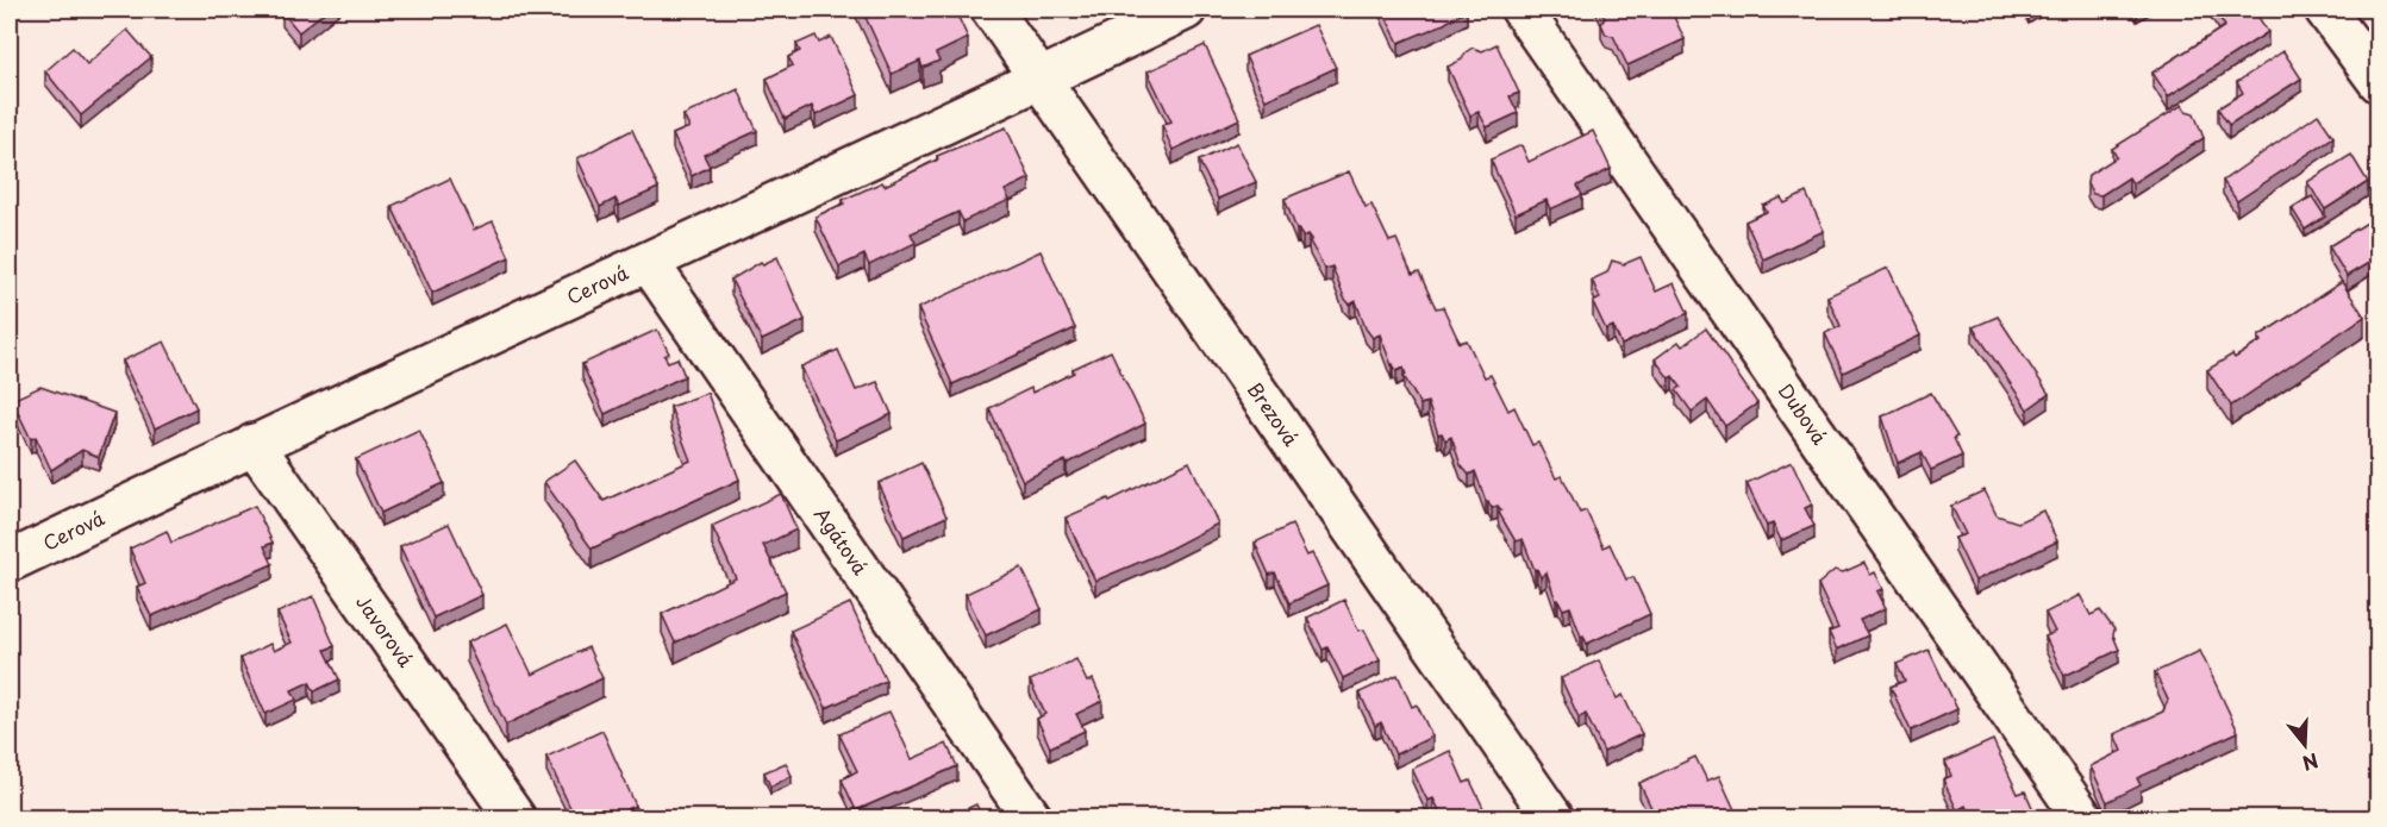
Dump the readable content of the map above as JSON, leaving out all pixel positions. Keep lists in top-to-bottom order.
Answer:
{
  "streets": {
    "street": [
      "Cerová",
      "Brezová",
      "Dubová",
      "Agátová",
      "Javorová"
    ]
  },
  "crossings": [
    ["Cerová", "Brezová"],
    ["Cerová", "Agátová"],
    ["Cerová", "Javorová"]
  ],
  "north": "bottom"
}
